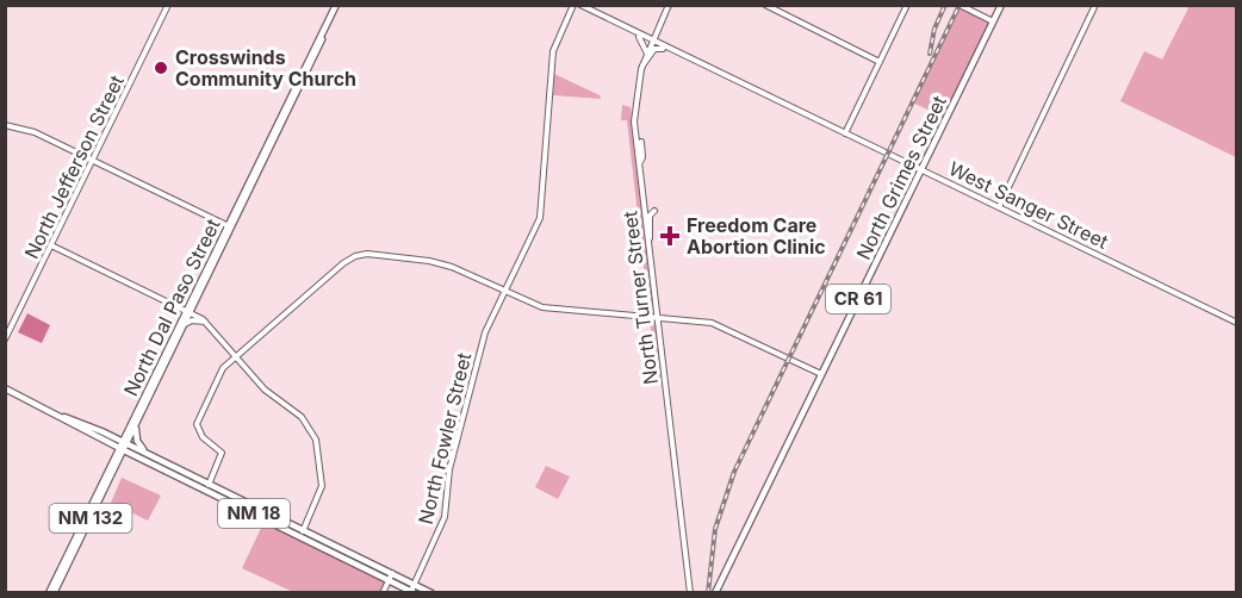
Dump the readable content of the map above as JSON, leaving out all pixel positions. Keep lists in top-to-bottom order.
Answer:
{
  "streets": {
    "main road": [
      "North Grimes Street",
      "CR 61",
      "North Dal Paso Street",
      "NM 18",
      "NM 132"
    ],
    "street": [
      "North Jefferson Street",
      "West Sanger Street",
      "North Turner Street",
      "North Fowler Street"
    ]
  },
  "crossings": [
    ["North Grimes Street", "West Sanger Street"],
    ["West Sanger Street", "North Turner Street"],
    ["North Dal Paso Street", "NM 18"],
    ["North Fowler Street", "NM 18"]
  ],
  "places": {
    "other": ["Crosswinds Community Church"],
    "health": ["Freedom Care Abortion Clinic"]
  }
}
